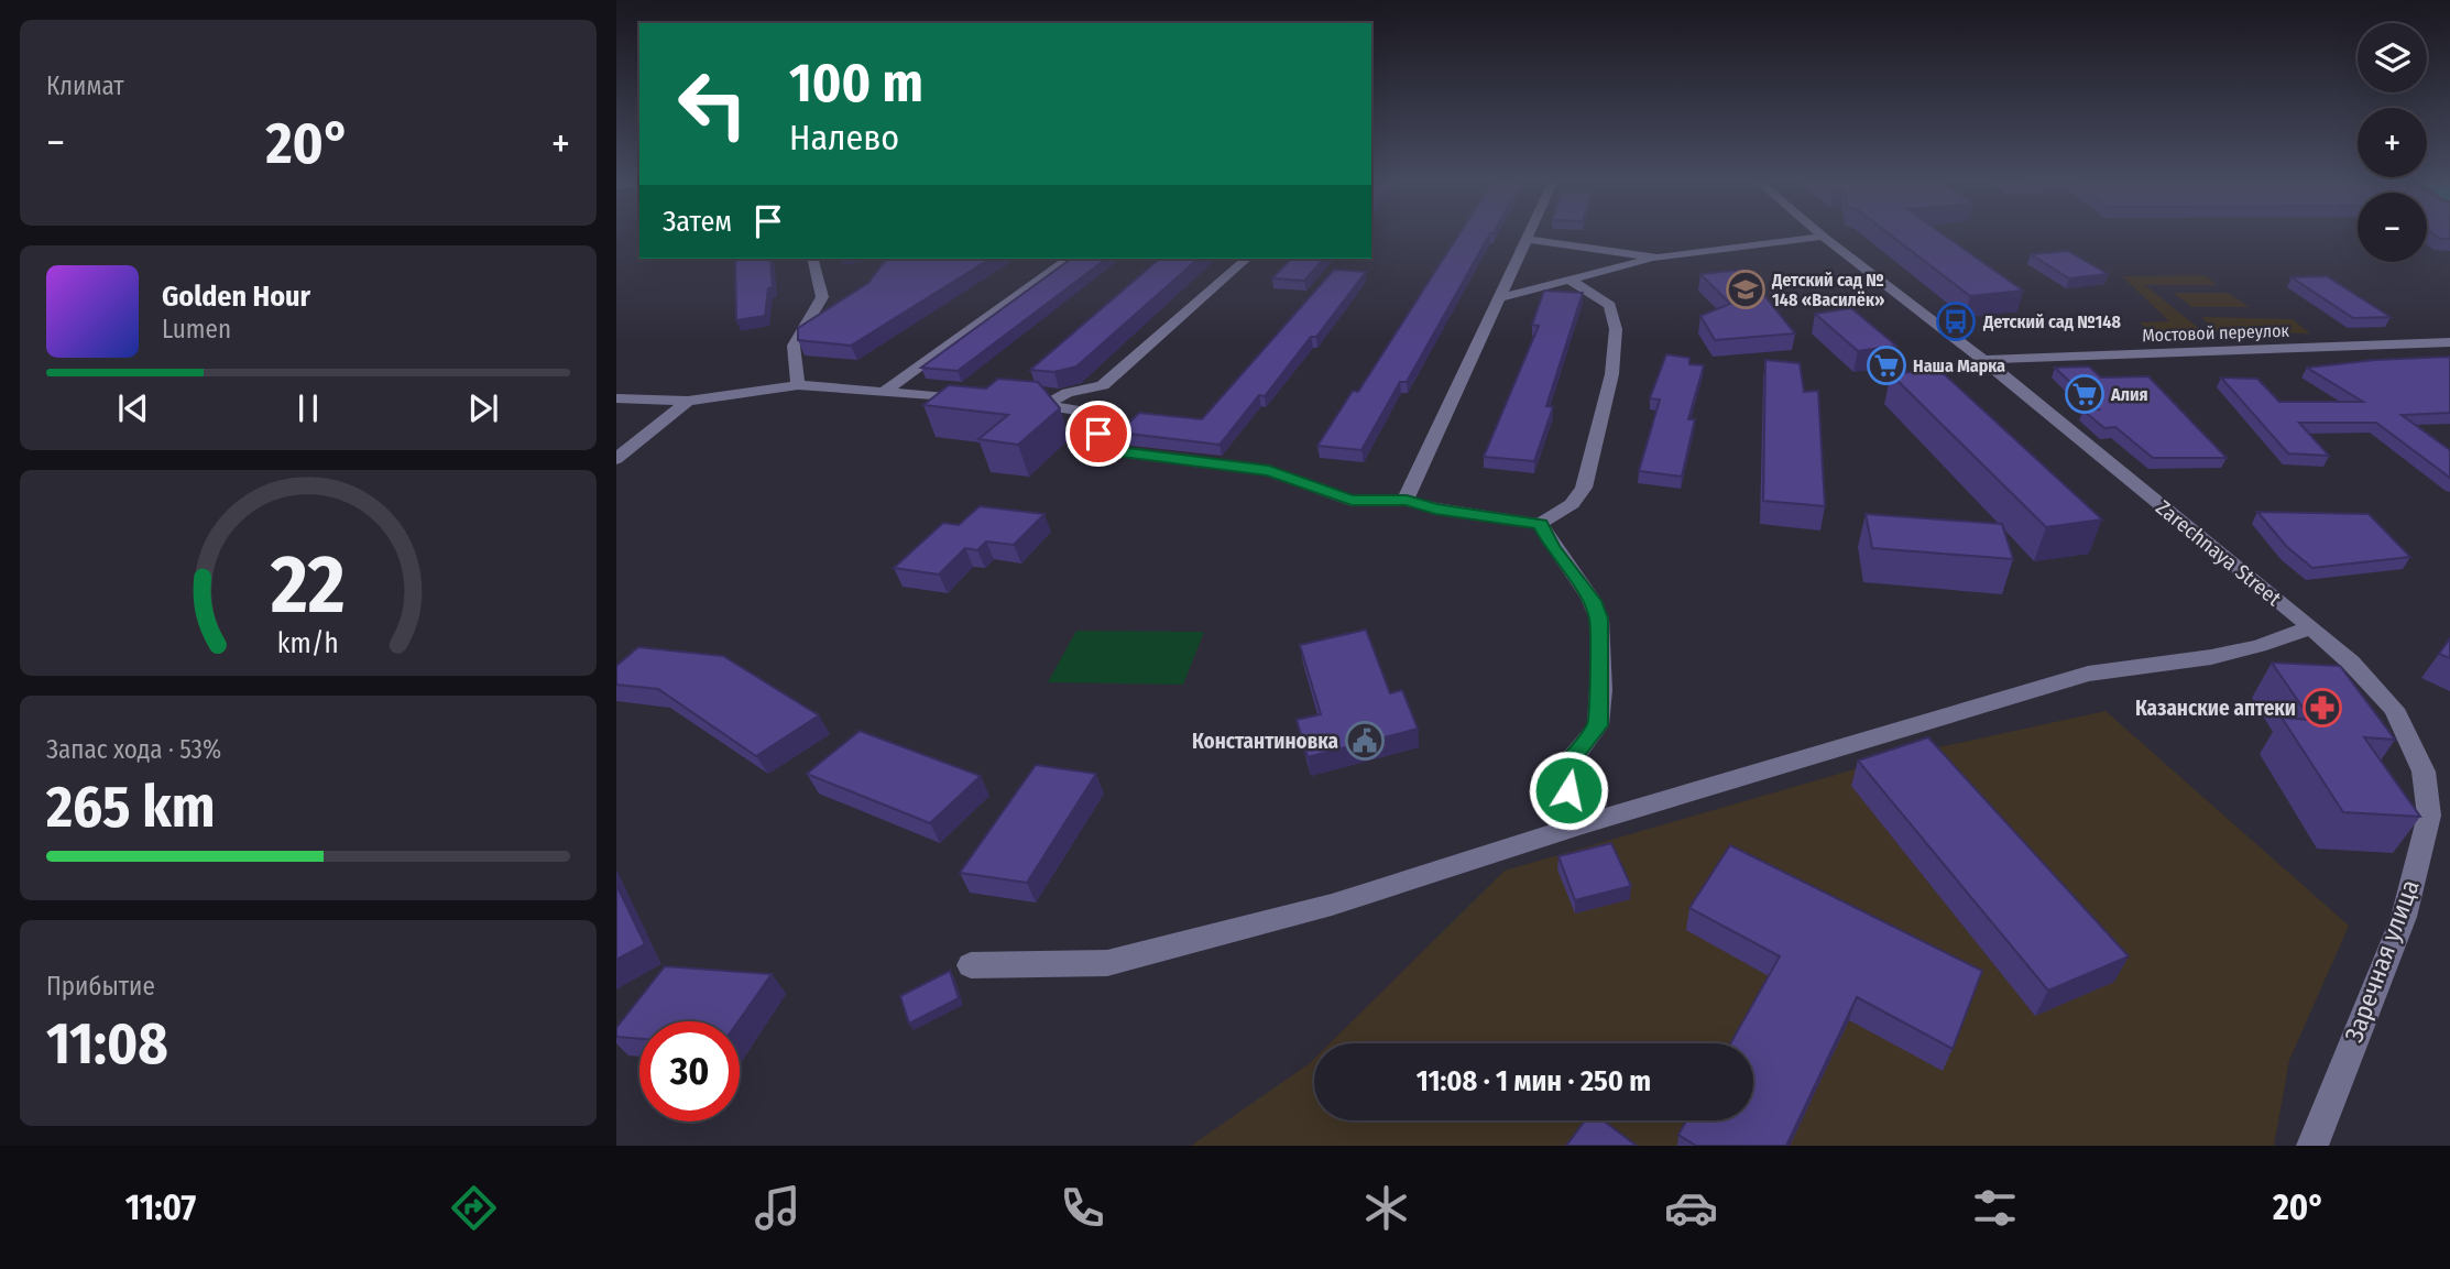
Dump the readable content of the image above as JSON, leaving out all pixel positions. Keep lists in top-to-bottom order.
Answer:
{
  "streets": {
    "street": ["Мостовой переулок", "Zarechnaya Street", "Заречная улица"]
  },
  "crossings": [
    ["Мостовой переулок", "Zarechnaya Street"],
    ["Zarechnaya Street", "Заречная улица"]
  ],
  "places": {
    "school or university": ["Детский сад № 148 «Василёк»"],
    "bus stop": ["Детский сад №148"],
    "supermarket": ["Наша Марка", "Алия"],
    "pharmacy": ["Казанские аптеки"],
    "public building": ["Константиновка"]
  },
  "page": {
    "tile": [
      "Климат",
      ["Запас хода · 53%", "265 km"],
      ["Прибытие", "11:08"]
    ],
    "map_buttons": ["+", "−"],
    "turn": ["100 m", "Налево"],
    "heat": ["−", "20°", "+"],
    "then": "Затем",
    "song": ["Golden Hour", "Lumen"],
    "limit": "30",
    "trip": "11:08 · 1 мин · 250 m",
    "tabs": ["11:07", "20°"],
    "gauge": ["22", "km/h"]
  }
}
